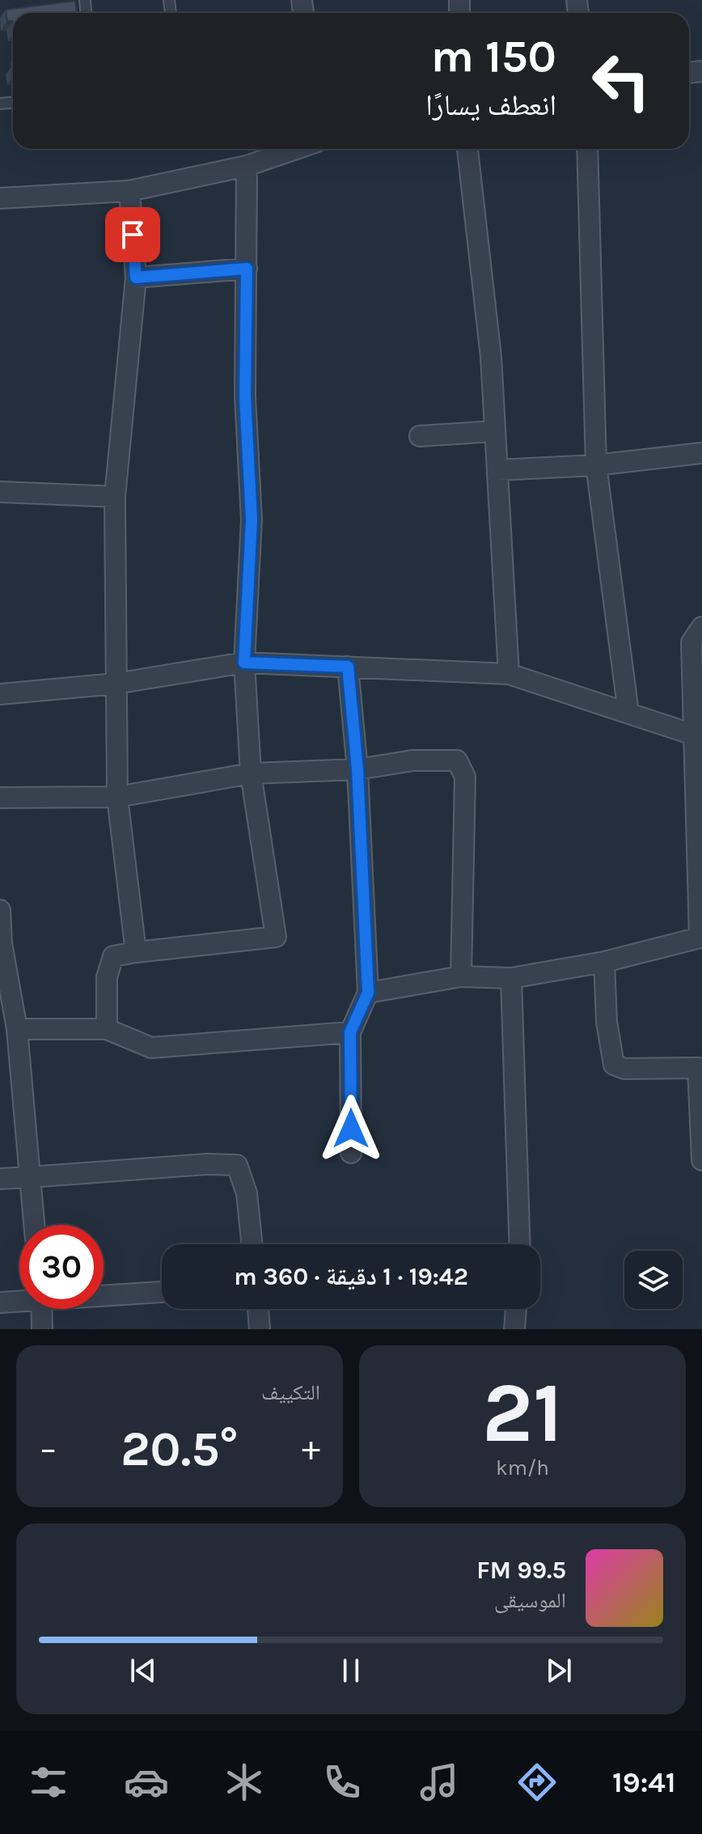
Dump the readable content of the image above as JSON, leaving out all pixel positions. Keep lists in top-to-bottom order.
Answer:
{
  "page": {
    "turn": ["150 m", "انعطف يسارًا"],
    "limit": "30",
    "trip": "19:42 · 1 دقيقة · 360 m",
    "tile": [
      ["21", "km/h"],
      "التكييف"
    ],
    "heat": ["−", "20.5°", "+"],
    "song": ["99.5 FM", "الموسيقى"],
    "tabs": "19:41"
  }
}
